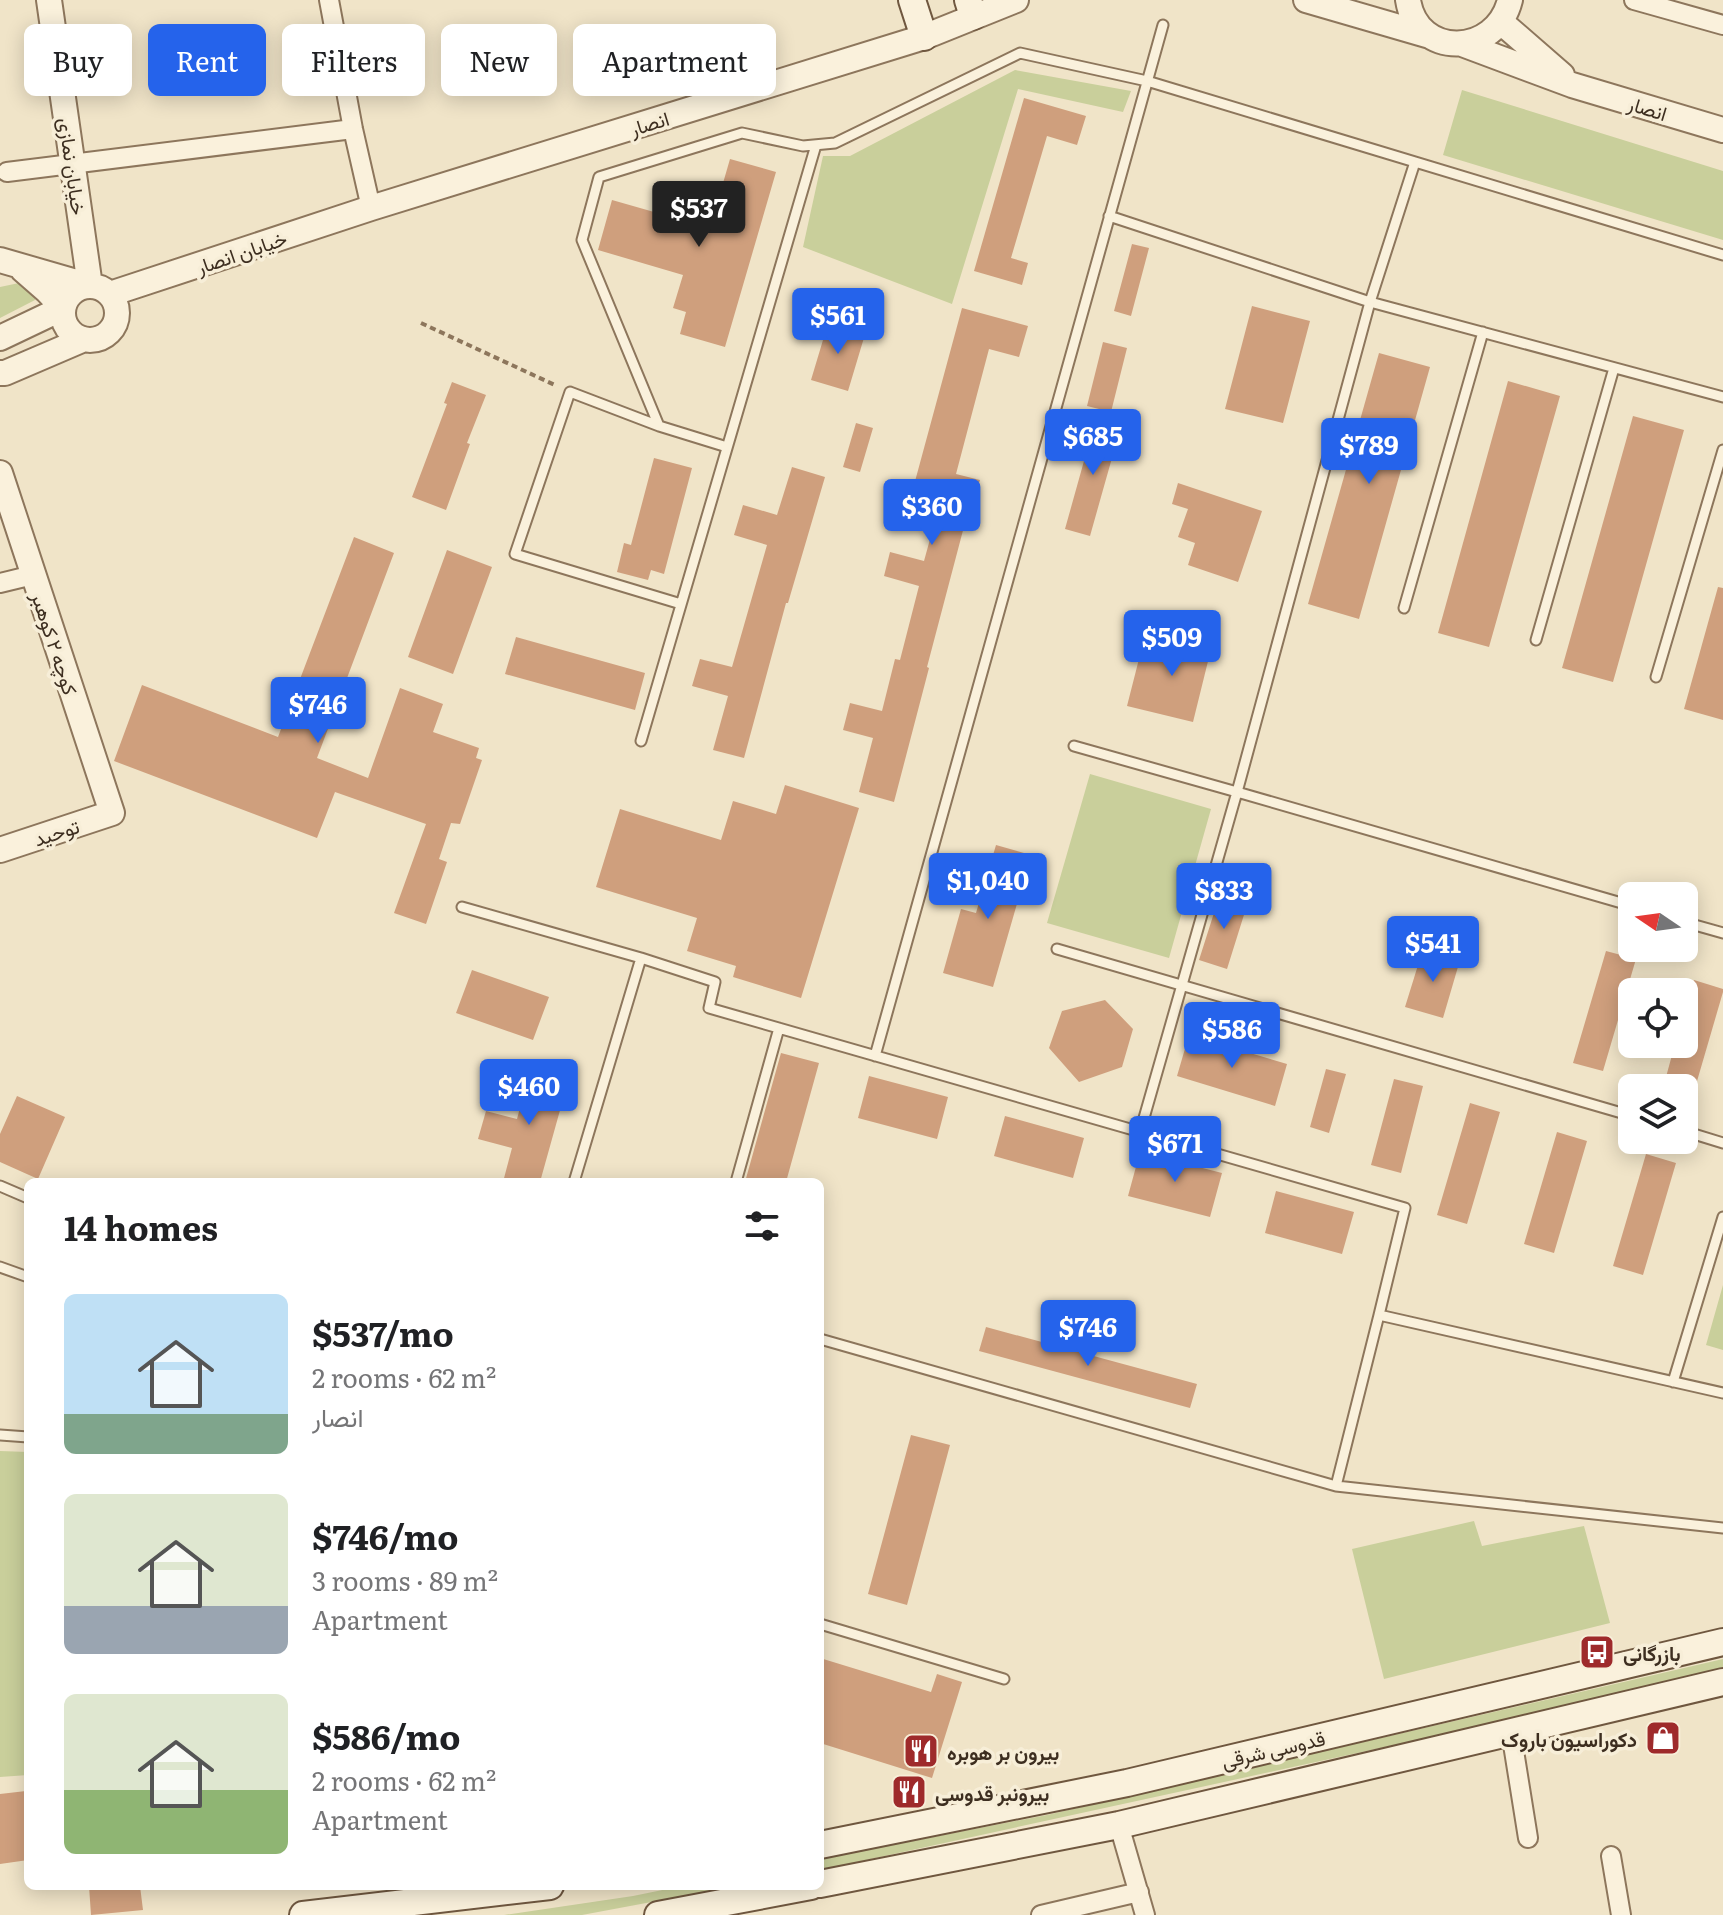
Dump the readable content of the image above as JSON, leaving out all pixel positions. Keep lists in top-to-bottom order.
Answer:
{
  "streets": {
    "main road": ["قدوسی شرقی"],
    "street": [
      "انصار",
      "خیابان نمازی",
      "خیابان انصار",
      "کوچه ۲ کوهبر",
      "توحید"
    ]
  },
  "crossings": [
    ["انصار", "خیابان انصار"],
    ["خیابان نمازی", "خیابان انصار"],
    ["کوچه ۲ کوهبر", "توحید"]
  ],
  "places": {
    "bus stop": ["بازرگانی"],
    "shop": ["دکوراسیون باروک"],
    "restaurant": ["بیرون بر هوبره", "بیرونبر قدوسی"]
  },
  "north": "left",
  "page": {
    "chip": [
      "Buy",
      "Rent",
      "Filters",
      "New",
      "Apartment"
    ],
    "price": [
      "$537",
      "$561",
      "$685",
      "$789",
      "$360",
      "$509",
      "$746",
      "$1,040",
      "$833",
      "$541",
      "$586",
      "$460",
      "$671",
      "$746"
    ],
    "heading": "14 homes",
    "list": [
      {
        "name": "$537/mo",
        "note": "2 rooms · 62 m² · انصار"
      },
      {
        "name": "$746/mo",
        "note": "3 rooms · 89 m² · Apartment"
      },
      {
        "name": "$586/mo",
        "note": "2 rooms · 62 m² · Apartment"
      }
    ]
  }
}
